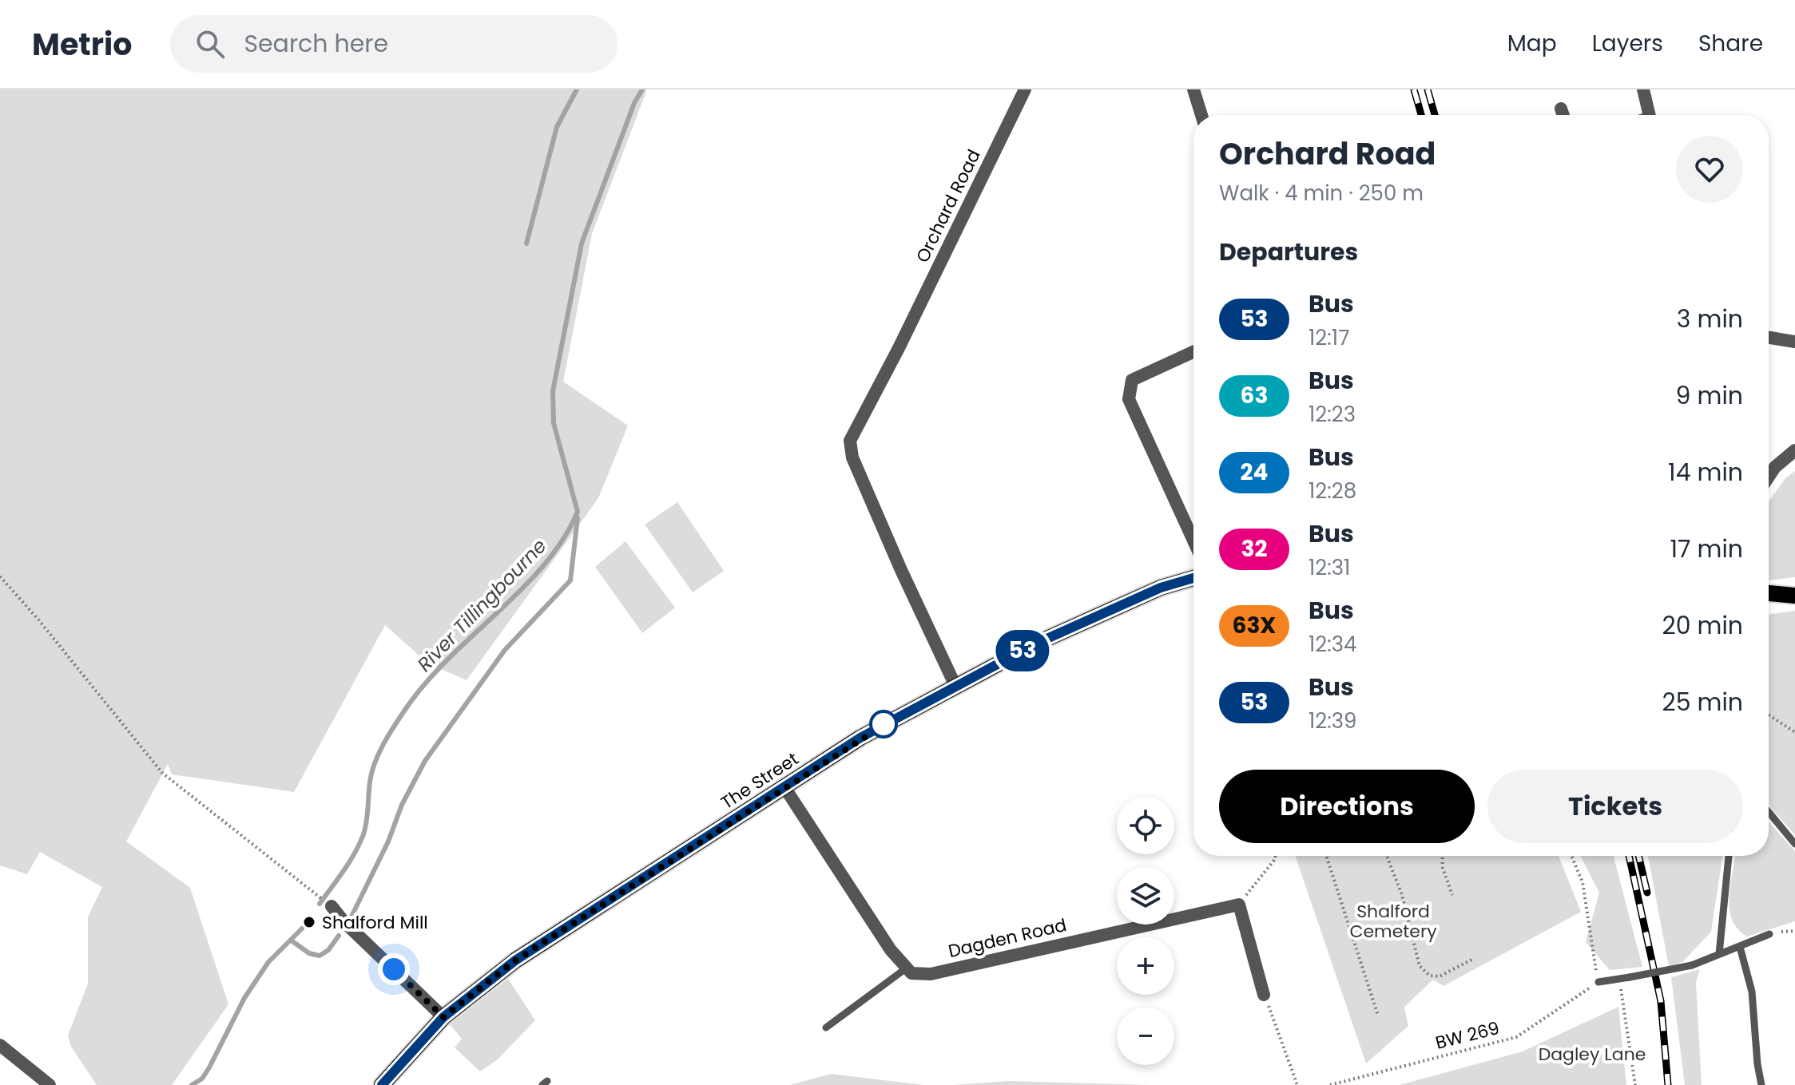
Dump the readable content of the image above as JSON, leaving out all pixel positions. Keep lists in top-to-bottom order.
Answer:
{
  "streets": {
    "main road": ["The Street"],
    "street": ["Orchard Road", "Dagden Road"],
    "path": ["BW 269"]
  },
  "crossings": [
    ["Orchard Road", "The Street"]
  ],
  "water": ["River Tillingbourne"],
  "parks": ["Shalford Cemetery", "Dagley Lane"],
  "places": ["Shalford Mill"],
  "lines": ["bus line 53"],
  "page": {
    "header": "Metrio",
    "search": "Search here",
    "nav": ["Map", "Layers", "Share"],
    "on_map": "53",
    "heading": [
      ["Orchard Road", "Walk · 4 min · 250 m"],
      "Departures"
    ],
    "list": [
      {
        "mark": "53",
        "name": "Bus",
        "note": "12:17",
        "value": "3 min"
      },
      {
        "mark": "63",
        "name": "Bus",
        "note": "12:23",
        "value": "9 min"
      },
      {
        "mark": "24",
        "name": "Bus",
        "note": "12:28",
        "value": "14 min"
      },
      {
        "mark": "32",
        "name": "Bus",
        "note": "12:31",
        "value": "17 min"
      },
      {
        "mark": "63X",
        "name": "Bus",
        "note": "12:34",
        "value": "20 min"
      },
      {
        "mark": "53",
        "name": "Bus",
        "note": "12:39",
        "value": "25 min"
      }
    ],
    "buttons": ["Directions", "Tickets"],
    "map_buttons": ["+", "−"]
  }
}
